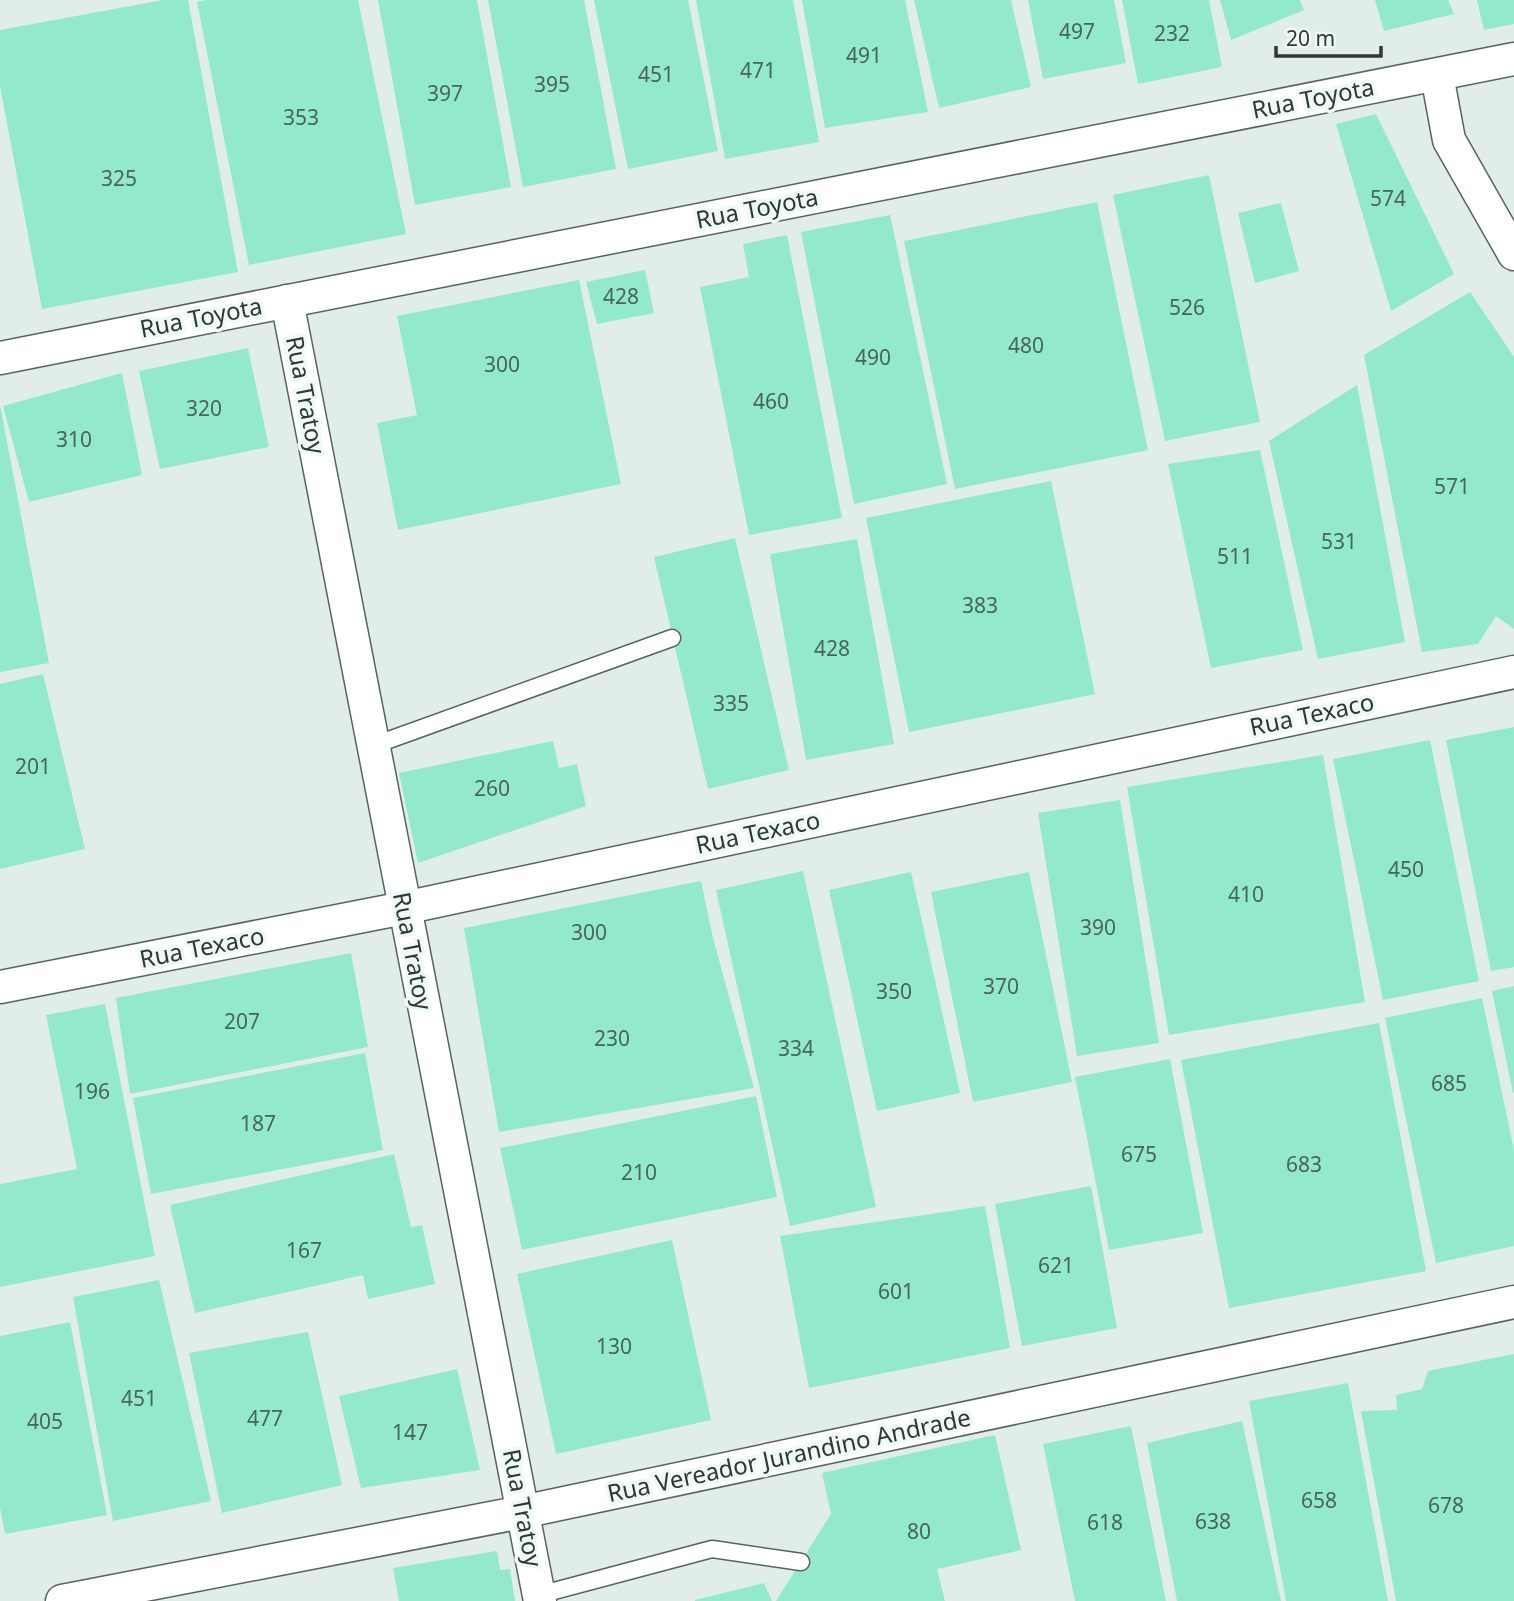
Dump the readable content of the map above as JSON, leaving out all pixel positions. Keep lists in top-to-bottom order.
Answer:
{
  "streets": {
    "street": [
      "Rua Toyota",
      "Rua Tratoy",
      "Rua Texaco",
      "Rua Vereador Jurandino Andrade"
    ]
  },
  "crossings": [
    ["Rua Toyota", "Rua Tratoy"],
    ["Rua Tratoy", "Rua Texaco"],
    ["Rua Tratoy", "Rua Vereador Jurandino Andrade"]
  ],
  "house_numbers": [
    "497",
    "232",
    "491",
    "471",
    "451",
    "395",
    "397",
    "353",
    "325",
    "574",
    "428",
    "526",
    "480",
    "490",
    "300",
    "460",
    "320",
    "310",
    "571",
    "531",
    "511",
    "383",
    "428",
    "335",
    "201",
    "260",
    "450",
    "410",
    "390",
    "300",
    "370",
    "350",
    "207",
    "230",
    "334",
    "685",
    "196",
    "187",
    "675",
    "683",
    "210",
    "167",
    "621",
    "601",
    "130",
    "451",
    "477",
    "405",
    "147",
    "658",
    "678",
    "638",
    "618",
    "80"
  ],
  "scale_bar": "20 m"
}
